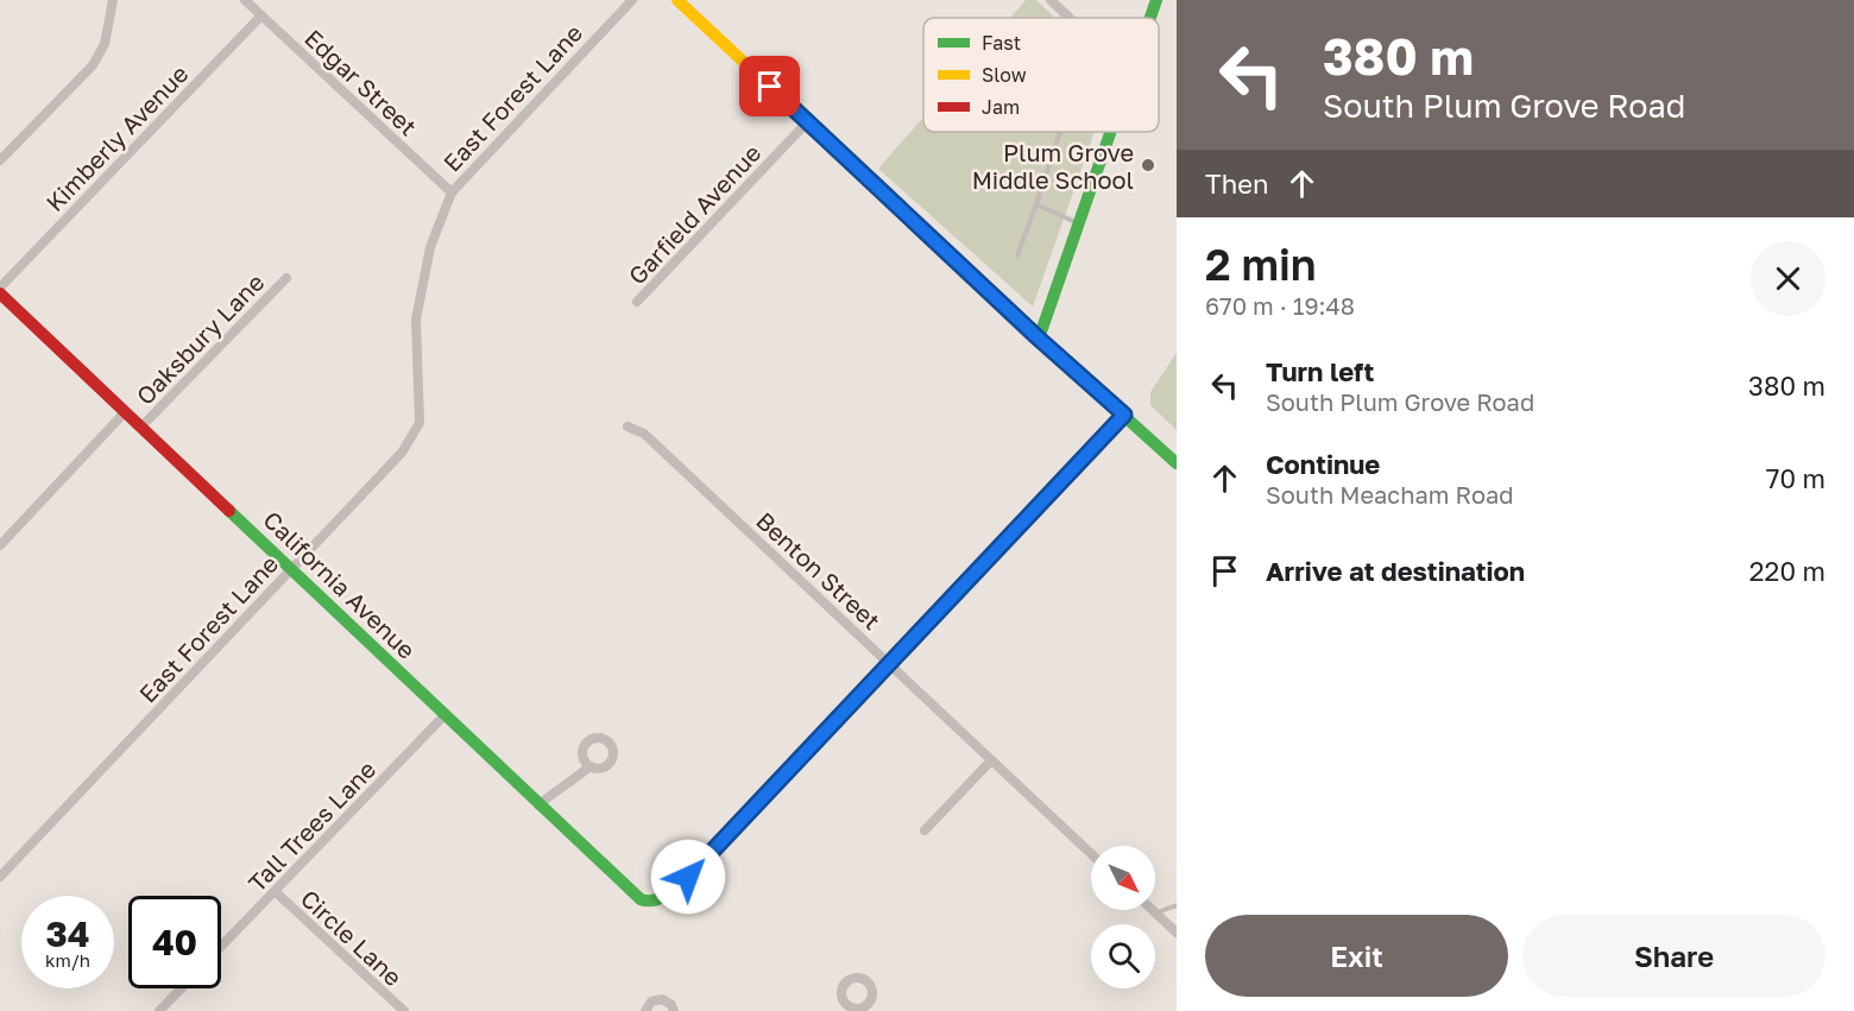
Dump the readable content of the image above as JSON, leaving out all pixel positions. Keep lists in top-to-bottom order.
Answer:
{
  "streets": {
    "street": [
      "Edgar Street",
      "East Forest Lane",
      "Kimberly Avenue",
      "Garfield Avenue",
      "Oaksbury Lane",
      "Benton Street",
      "California Avenue",
      "Tall Trees Lane",
      "Circle Lane"
    ]
  },
  "crossings": [
    ["Edgar Street", "East Forest Lane"],
    ["Edgar Street", "Kimberly Avenue"],
    ["East Forest Lane", "California Avenue"],
    ["Oaksbury Lane", "California Avenue"],
    ["Benton Street", "California Avenue"],
    ["California Avenue", "Tall Trees Lane"],
    ["Tall Trees Lane", "Circle Lane"]
  ],
  "places": ["Plum Grove Middle School"],
  "legend": ["Fast", "Slow", "Jam"],
  "north": "bottom right",
  "page": {
    "turn": ["380 m", "South Plum Grove Road"],
    "then": "Then",
    "heading": ["2 min", "670 m · 19:48"],
    "list": [
      {
        "name": "Turn left",
        "note": "South Plum Grove Road",
        "value": "380 m"
      },
      {
        "name": "Continue",
        "note": "South Meacham Road",
        "value": "70 m"
      },
      {
        "name": "Arrive at destination",
        "value": "220 m"
      }
    ],
    "speed": "34 km/h",
    "limit": "40",
    "buttons": ["Exit", "Share"]
  }
}
